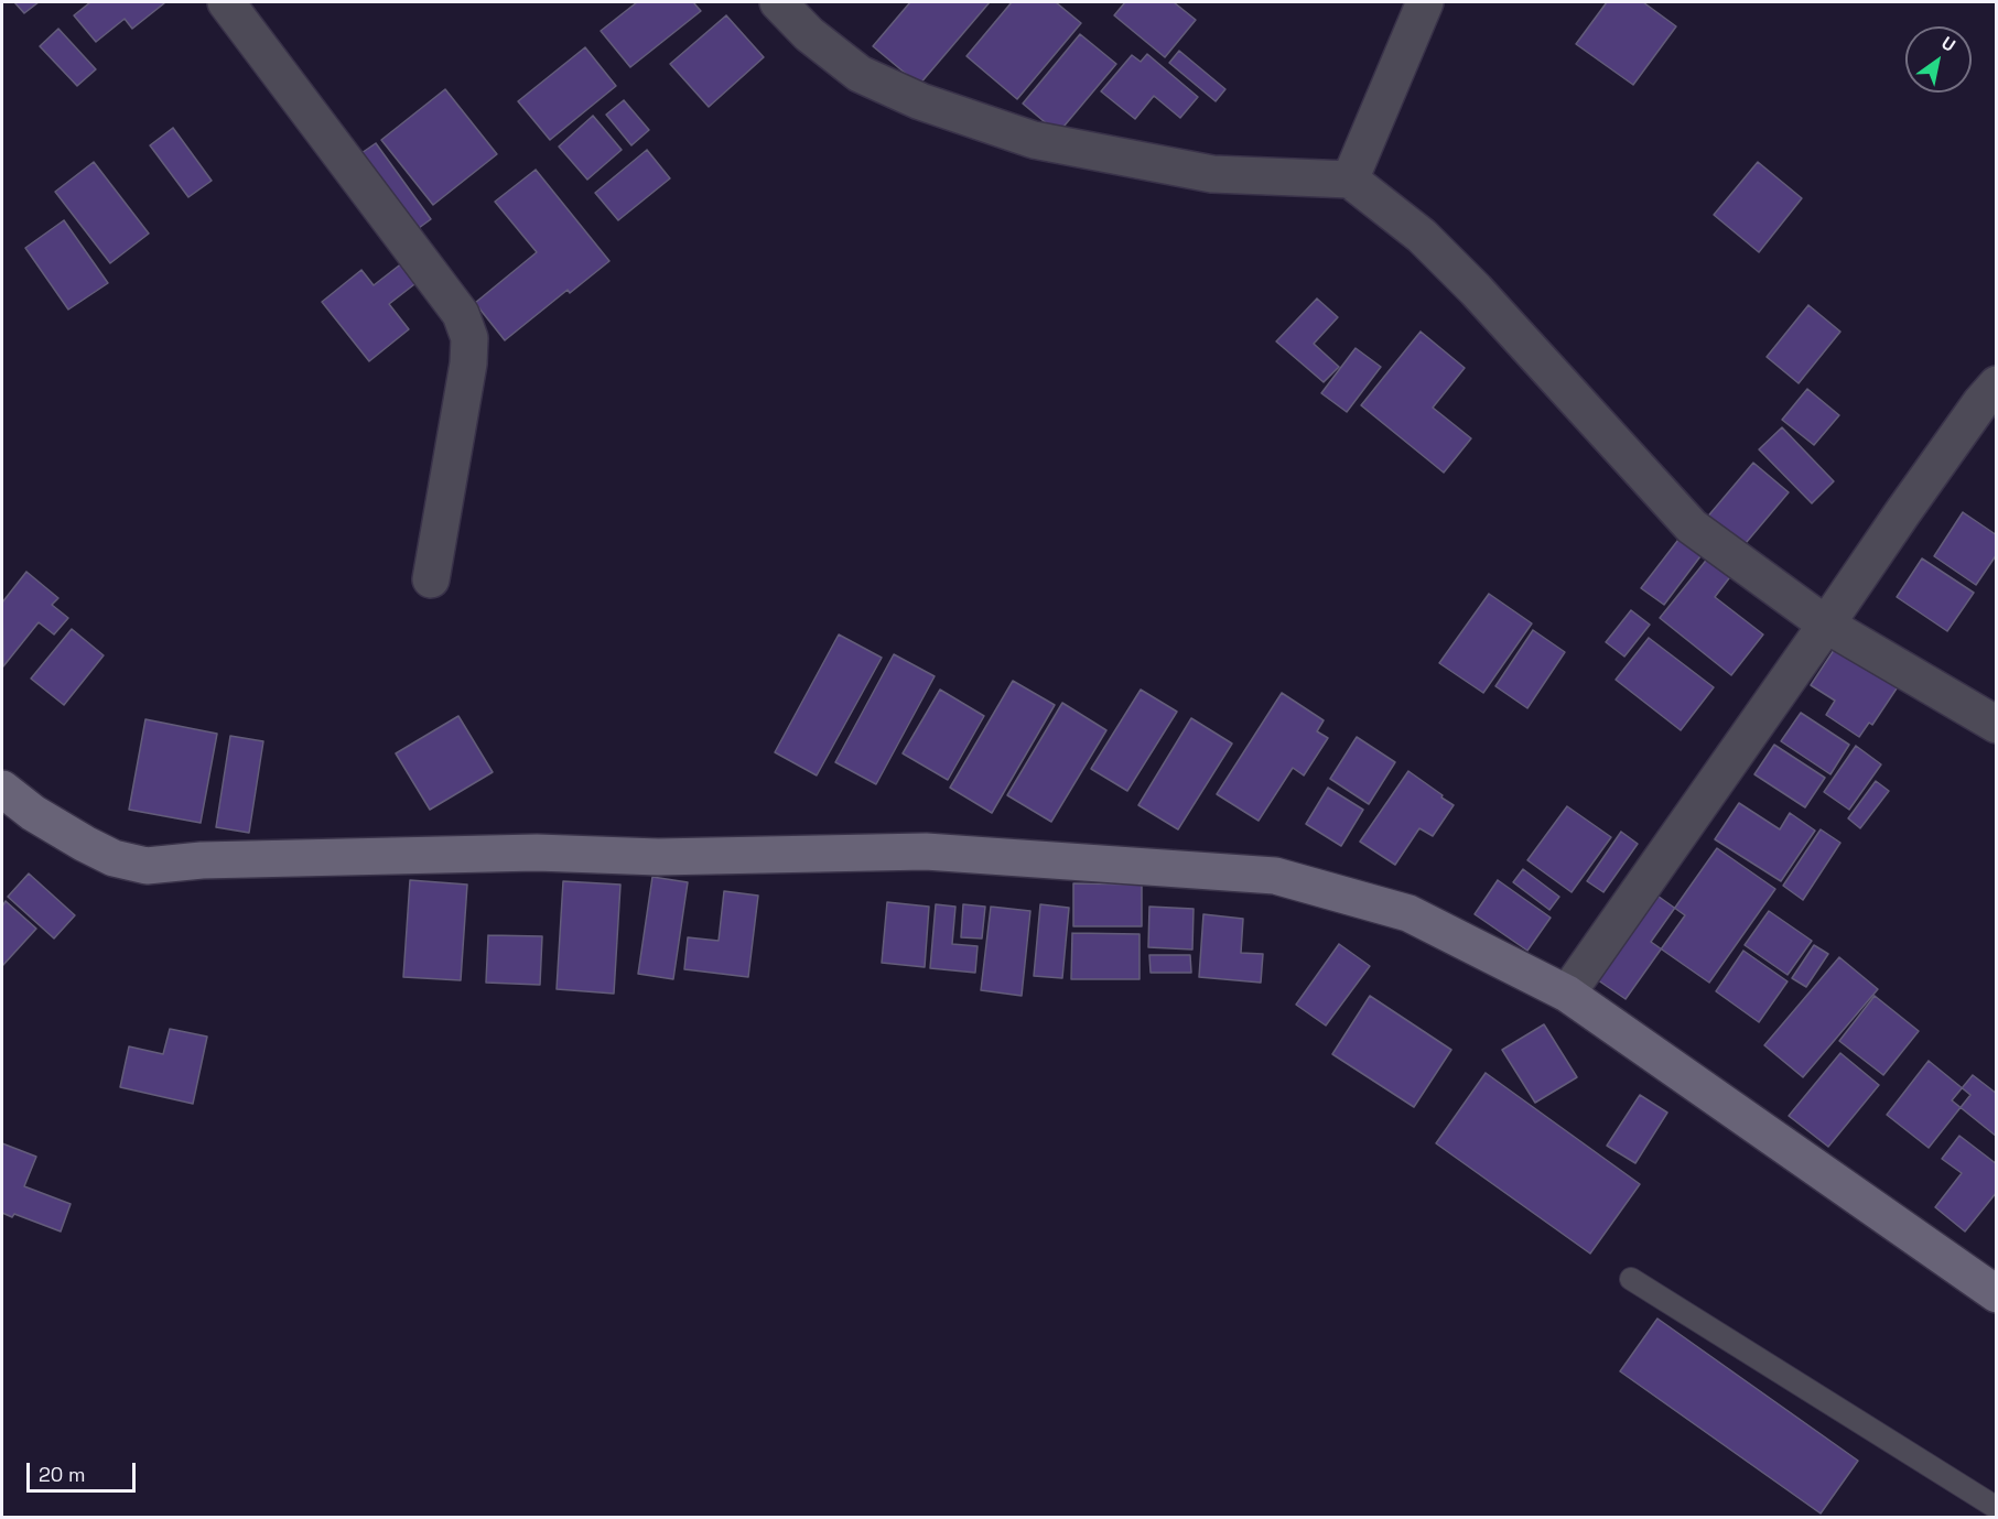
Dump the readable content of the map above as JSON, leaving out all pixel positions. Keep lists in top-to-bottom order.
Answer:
{
  "scale_bar": "20 m",
  "north": "top right"
}
